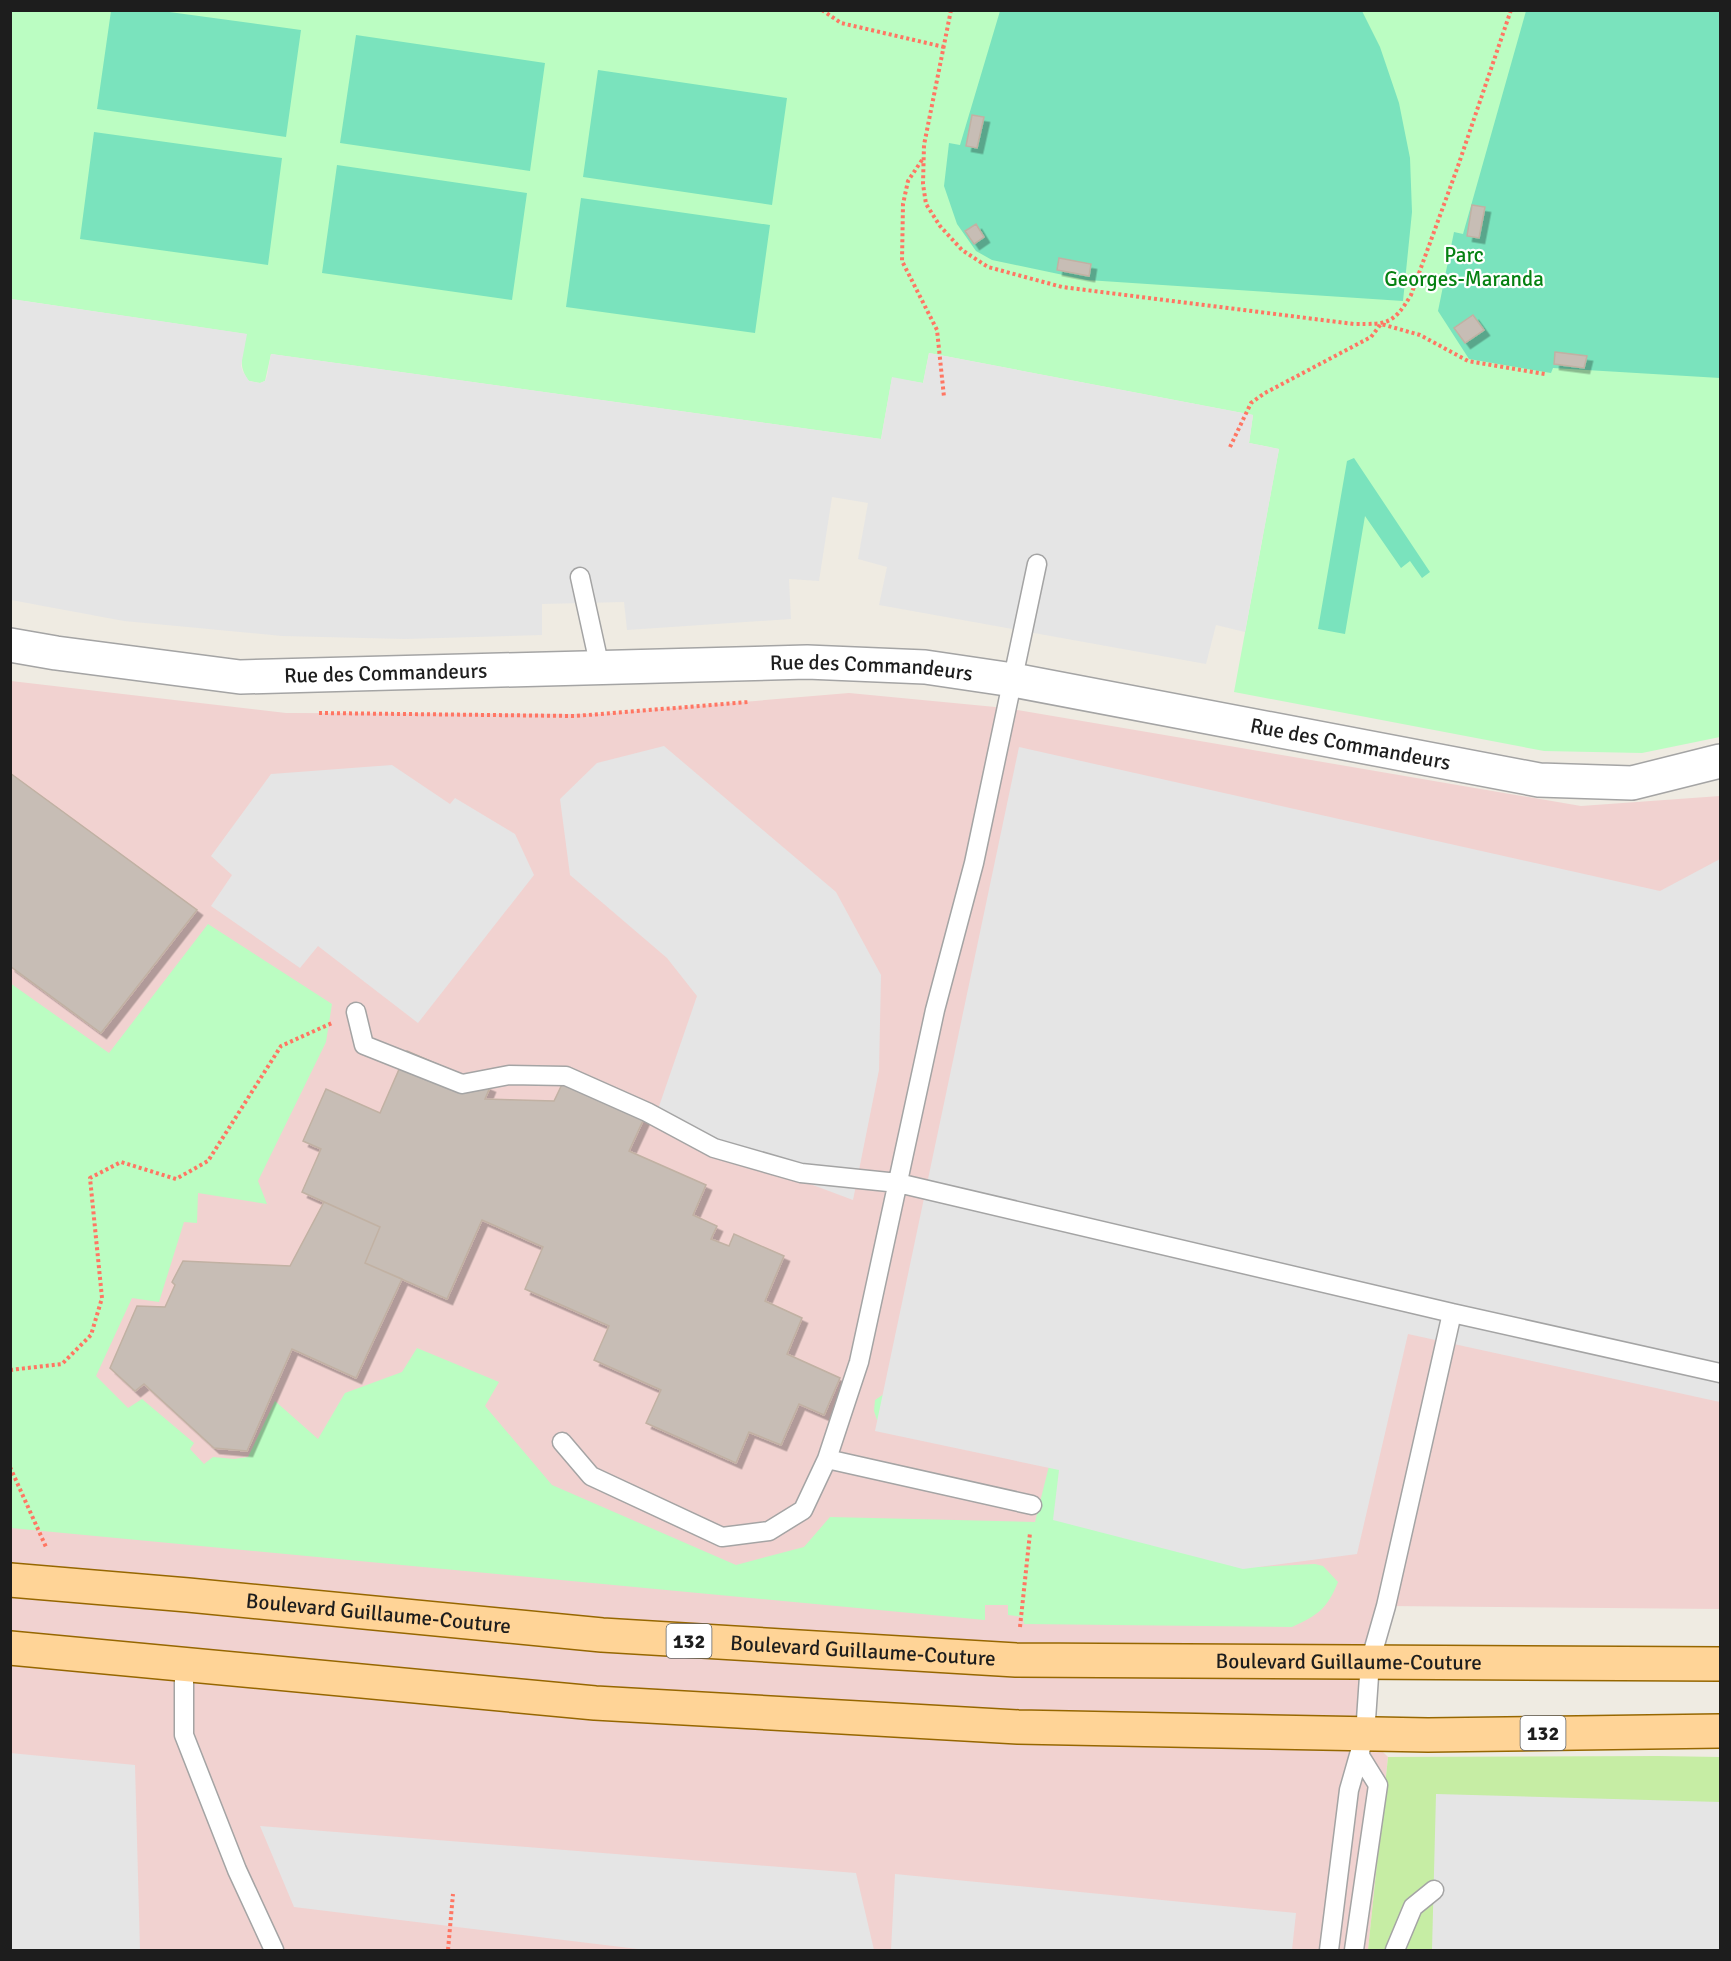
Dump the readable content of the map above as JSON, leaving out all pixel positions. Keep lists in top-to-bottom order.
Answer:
{
  "streets": {
    "main road": ["Boulevard Guillaume-Couture", "132"],
    "street": ["Rue des Commandeurs"]
  },
  "parks": ["Parc Georges-Maranda"]
}
